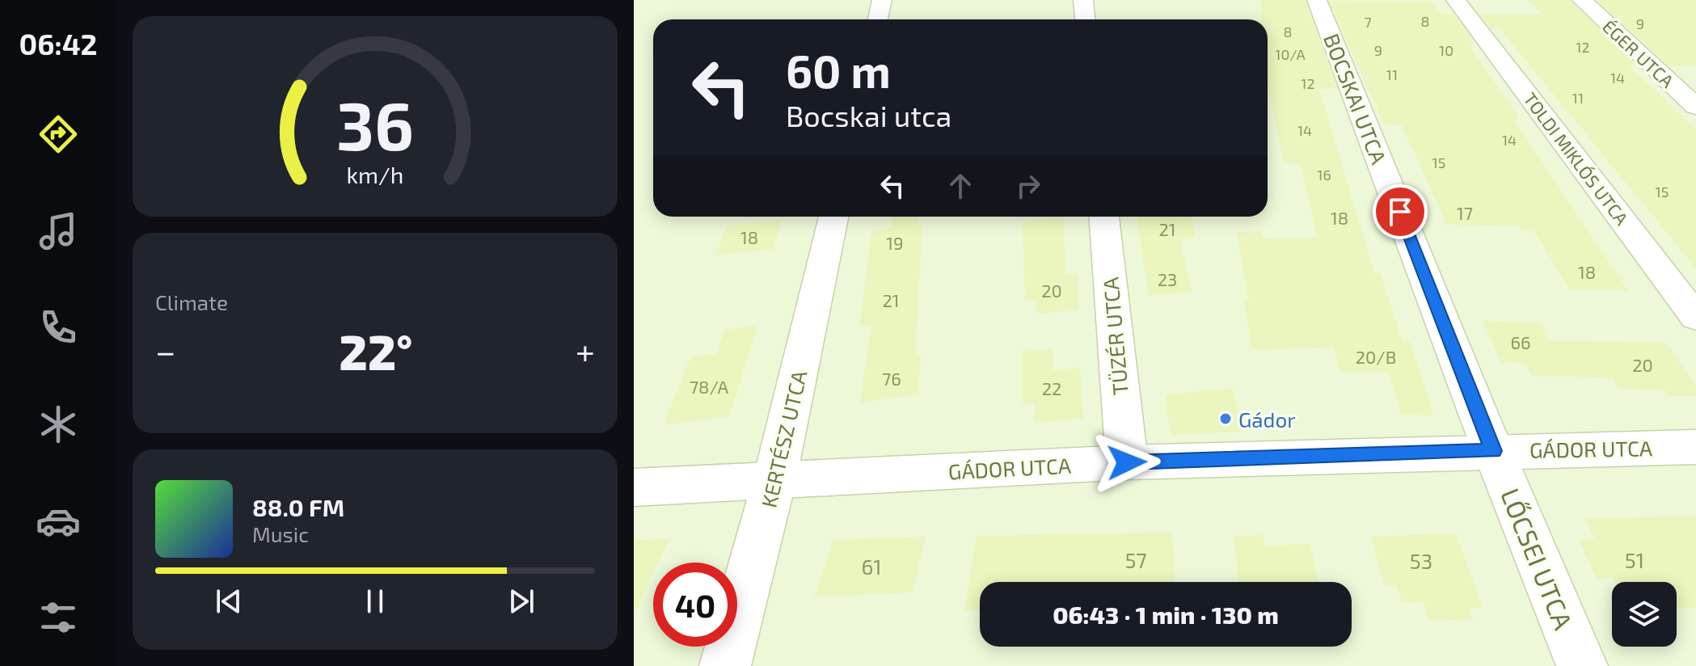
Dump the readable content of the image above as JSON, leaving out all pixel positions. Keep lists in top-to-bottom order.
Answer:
{
  "streets": {
    "street": [
      "ÉGER UTCA",
      "BOCSKAI UTCA",
      "TOLDI MIKLÓS UTCA",
      "TÜZÉR UTCA",
      "KERTÉSZ UTCA",
      "GÁDOR UTCA",
      "LŐCSEI UTCA"
    ]
  },
  "crossings": [
    ["BOCSKAI UTCA", "GÁDOR UTCA"],
    ["BOCSKAI UTCA", "LŐCSEI UTCA"],
    ["TÜZÉR UTCA", "GÁDOR UTCA"],
    ["KERTÉSZ UTCA", "GÁDOR UTCA"],
    ["GÁDOR UTCA", "LŐCSEI UTCA"]
  ],
  "places": ["Gádor"],
  "house_numbers": [
    "8",
    "7",
    "9",
    "8",
    "12",
    "9",
    "10",
    "10/A",
    "11",
    "14",
    "12",
    "11",
    "14",
    "14",
    "15",
    "16",
    "15",
    "17",
    "18",
    "21",
    "18",
    "19",
    "18",
    "23",
    "20",
    "21",
    "66",
    "20/B",
    "20",
    "76",
    "78/A",
    "22",
    "57",
    "51",
    "53",
    "61"
  ],
  "page": {
    "tabs": "06:42",
    "turn": ["60 m", "Bocskai utca"],
    "tile": "Climate",
    "heat": ["−", "22°", "+"],
    "song": ["88.0 FM", "Music"],
    "limit": "40",
    "trip": "06:43 · 1 min · 130 m",
    "gauge": ["36", "km/h"]
  }
}
